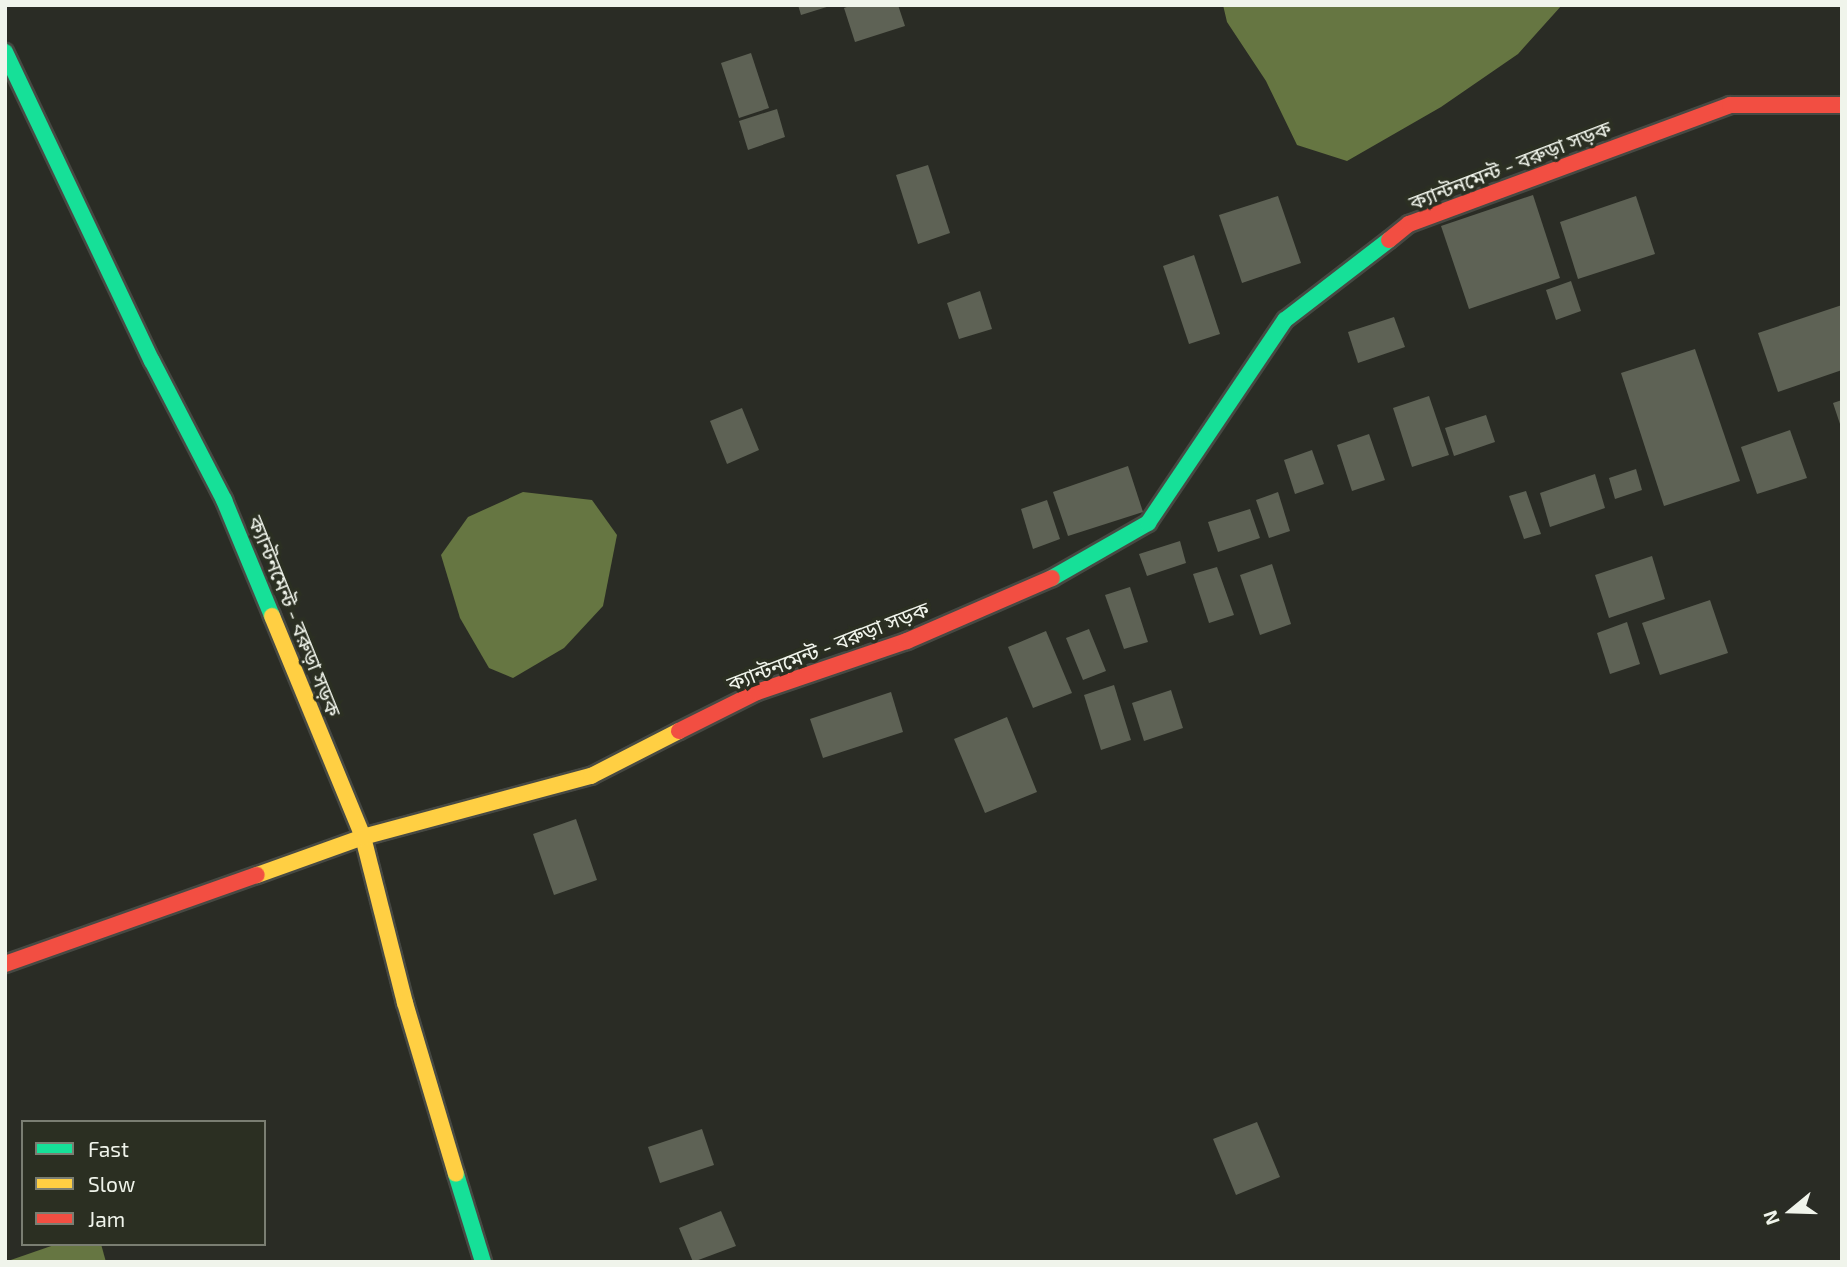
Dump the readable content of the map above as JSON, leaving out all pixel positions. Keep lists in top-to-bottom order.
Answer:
{
  "streets": {
    "main road": ["ক্যান্টনমেন্ট - বরুড়া সড়ক"]
  },
  "legend": ["Fast", "Slow", "Jam"],
  "north": "left"
}
